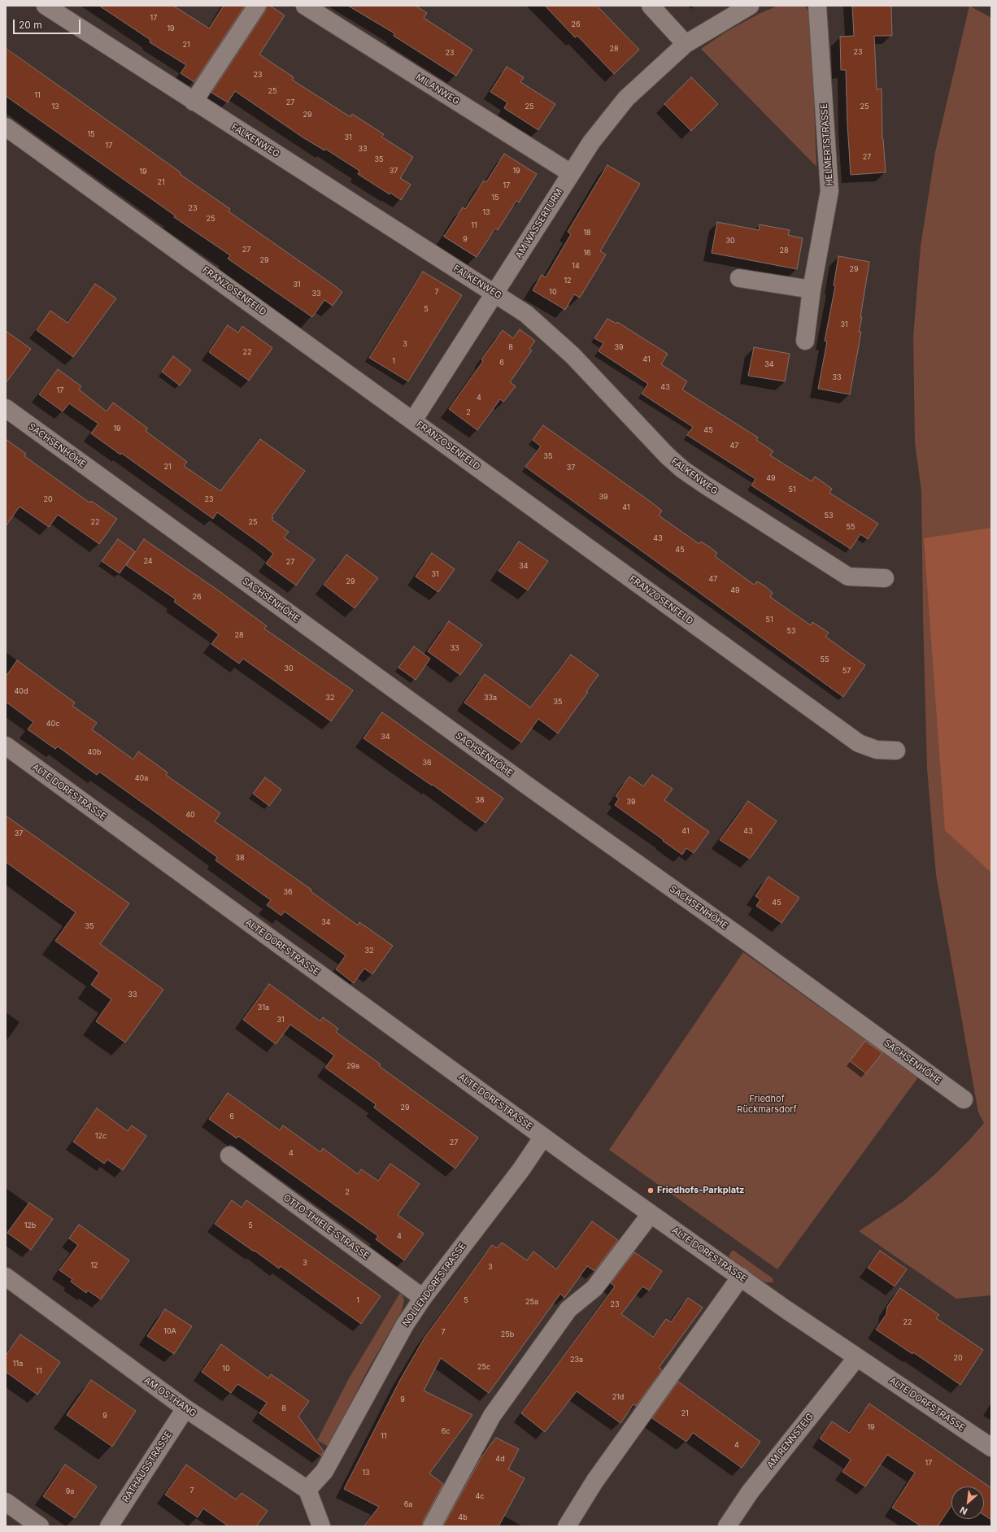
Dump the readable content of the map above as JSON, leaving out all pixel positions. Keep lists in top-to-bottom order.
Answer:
{
  "streets": {
    "street": [
      "MILANWEG",
      "FALKENWEG",
      "HELMERTSTRASSE",
      "AM WASSERTURM",
      "FRANZOSENFELD",
      "SACHSENHÖHE",
      "ALTE DORFSTRASSE",
      "OTTO-THIELE-STRASSE",
      "NOLLENDORFSTRASSE",
      "AM OSTHANG",
      "AM RENNSTEIG",
      "RATHAUSSTRASSE"
    ]
  },
  "crossings": [
    ["MILANWEG", "AM WASSERTURM"],
    ["FALKENWEG", "AM WASSERTURM"],
    ["AM WASSERTURM", "FRANZOSENFELD"],
    ["ALTE DORFSTRASSE", "NOLLENDORFSTRASSE"],
    ["ALTE DORFSTRASSE", "AM RENNSTEIG"],
    ["OTTO-THIELE-STRASSE", "NOLLENDORFSTRASSE"],
    ["NOLLENDORFSTRASSE", "AM OSTHANG"],
    ["AM OSTHANG", "RATHAUSSTRASSE"]
  ],
  "parks": ["Friedhof Rückmarsdorf"],
  "places": ["Friedhofs-Parkplatz"],
  "house_numbers": [
    "17",
    "26",
    "19",
    "21",
    "28",
    "23",
    "23",
    "23",
    "25",
    "11",
    "27",
    "13",
    "25",
    "25",
    "29",
    "15",
    "31",
    "17",
    "33",
    "27",
    "35",
    "37",
    "19",
    "19",
    "21",
    "17",
    "15",
    "23",
    "13",
    "25",
    "11",
    "18",
    "9",
    "30",
    "27",
    "28",
    "16",
    "29",
    "14",
    "29",
    "12",
    "31",
    "7",
    "10",
    "33",
    "5",
    "31",
    "3",
    "8",
    "39",
    "22",
    "41",
    "1",
    "6",
    "34",
    "33",
    "43",
    "17",
    "4",
    "2",
    "19",
    "45",
    "47",
    "35",
    "21",
    "37",
    "49",
    "51",
    "39",
    "20",
    "23",
    "41",
    "53",
    "22",
    "25",
    "55",
    "43",
    "45",
    "24",
    "27",
    "34",
    "31",
    "47",
    "29",
    "49",
    "26",
    "51",
    "53",
    "28",
    "33",
    "55",
    "30",
    "57",
    "40d",
    "32",
    "33a",
    "35",
    "40c",
    "34",
    "40b",
    "36",
    "40a",
    "38",
    "39",
    "40",
    "41",
    "43",
    "37",
    "38",
    "36",
    "45",
    "34",
    "35",
    "32",
    "33",
    "31a",
    "31",
    "29a",
    "29",
    "6",
    "12c",
    "27",
    "4",
    "2",
    "12b",
    "5",
    "4",
    "3",
    "12",
    "3",
    "1",
    "5",
    "25a",
    "23",
    "22",
    "10A",
    "7",
    "25b",
    "20",
    "23a",
    "11a",
    "25c",
    "10",
    "11",
    "21d",
    "9",
    "8",
    "21",
    "9",
    "19",
    "6c",
    "11",
    "4",
    "4d",
    "17",
    "13",
    "7",
    "9a",
    "4c",
    "6a",
    "4b"
  ],
  "scale_bar": "20 m",
  "north": "bottom left"
}
